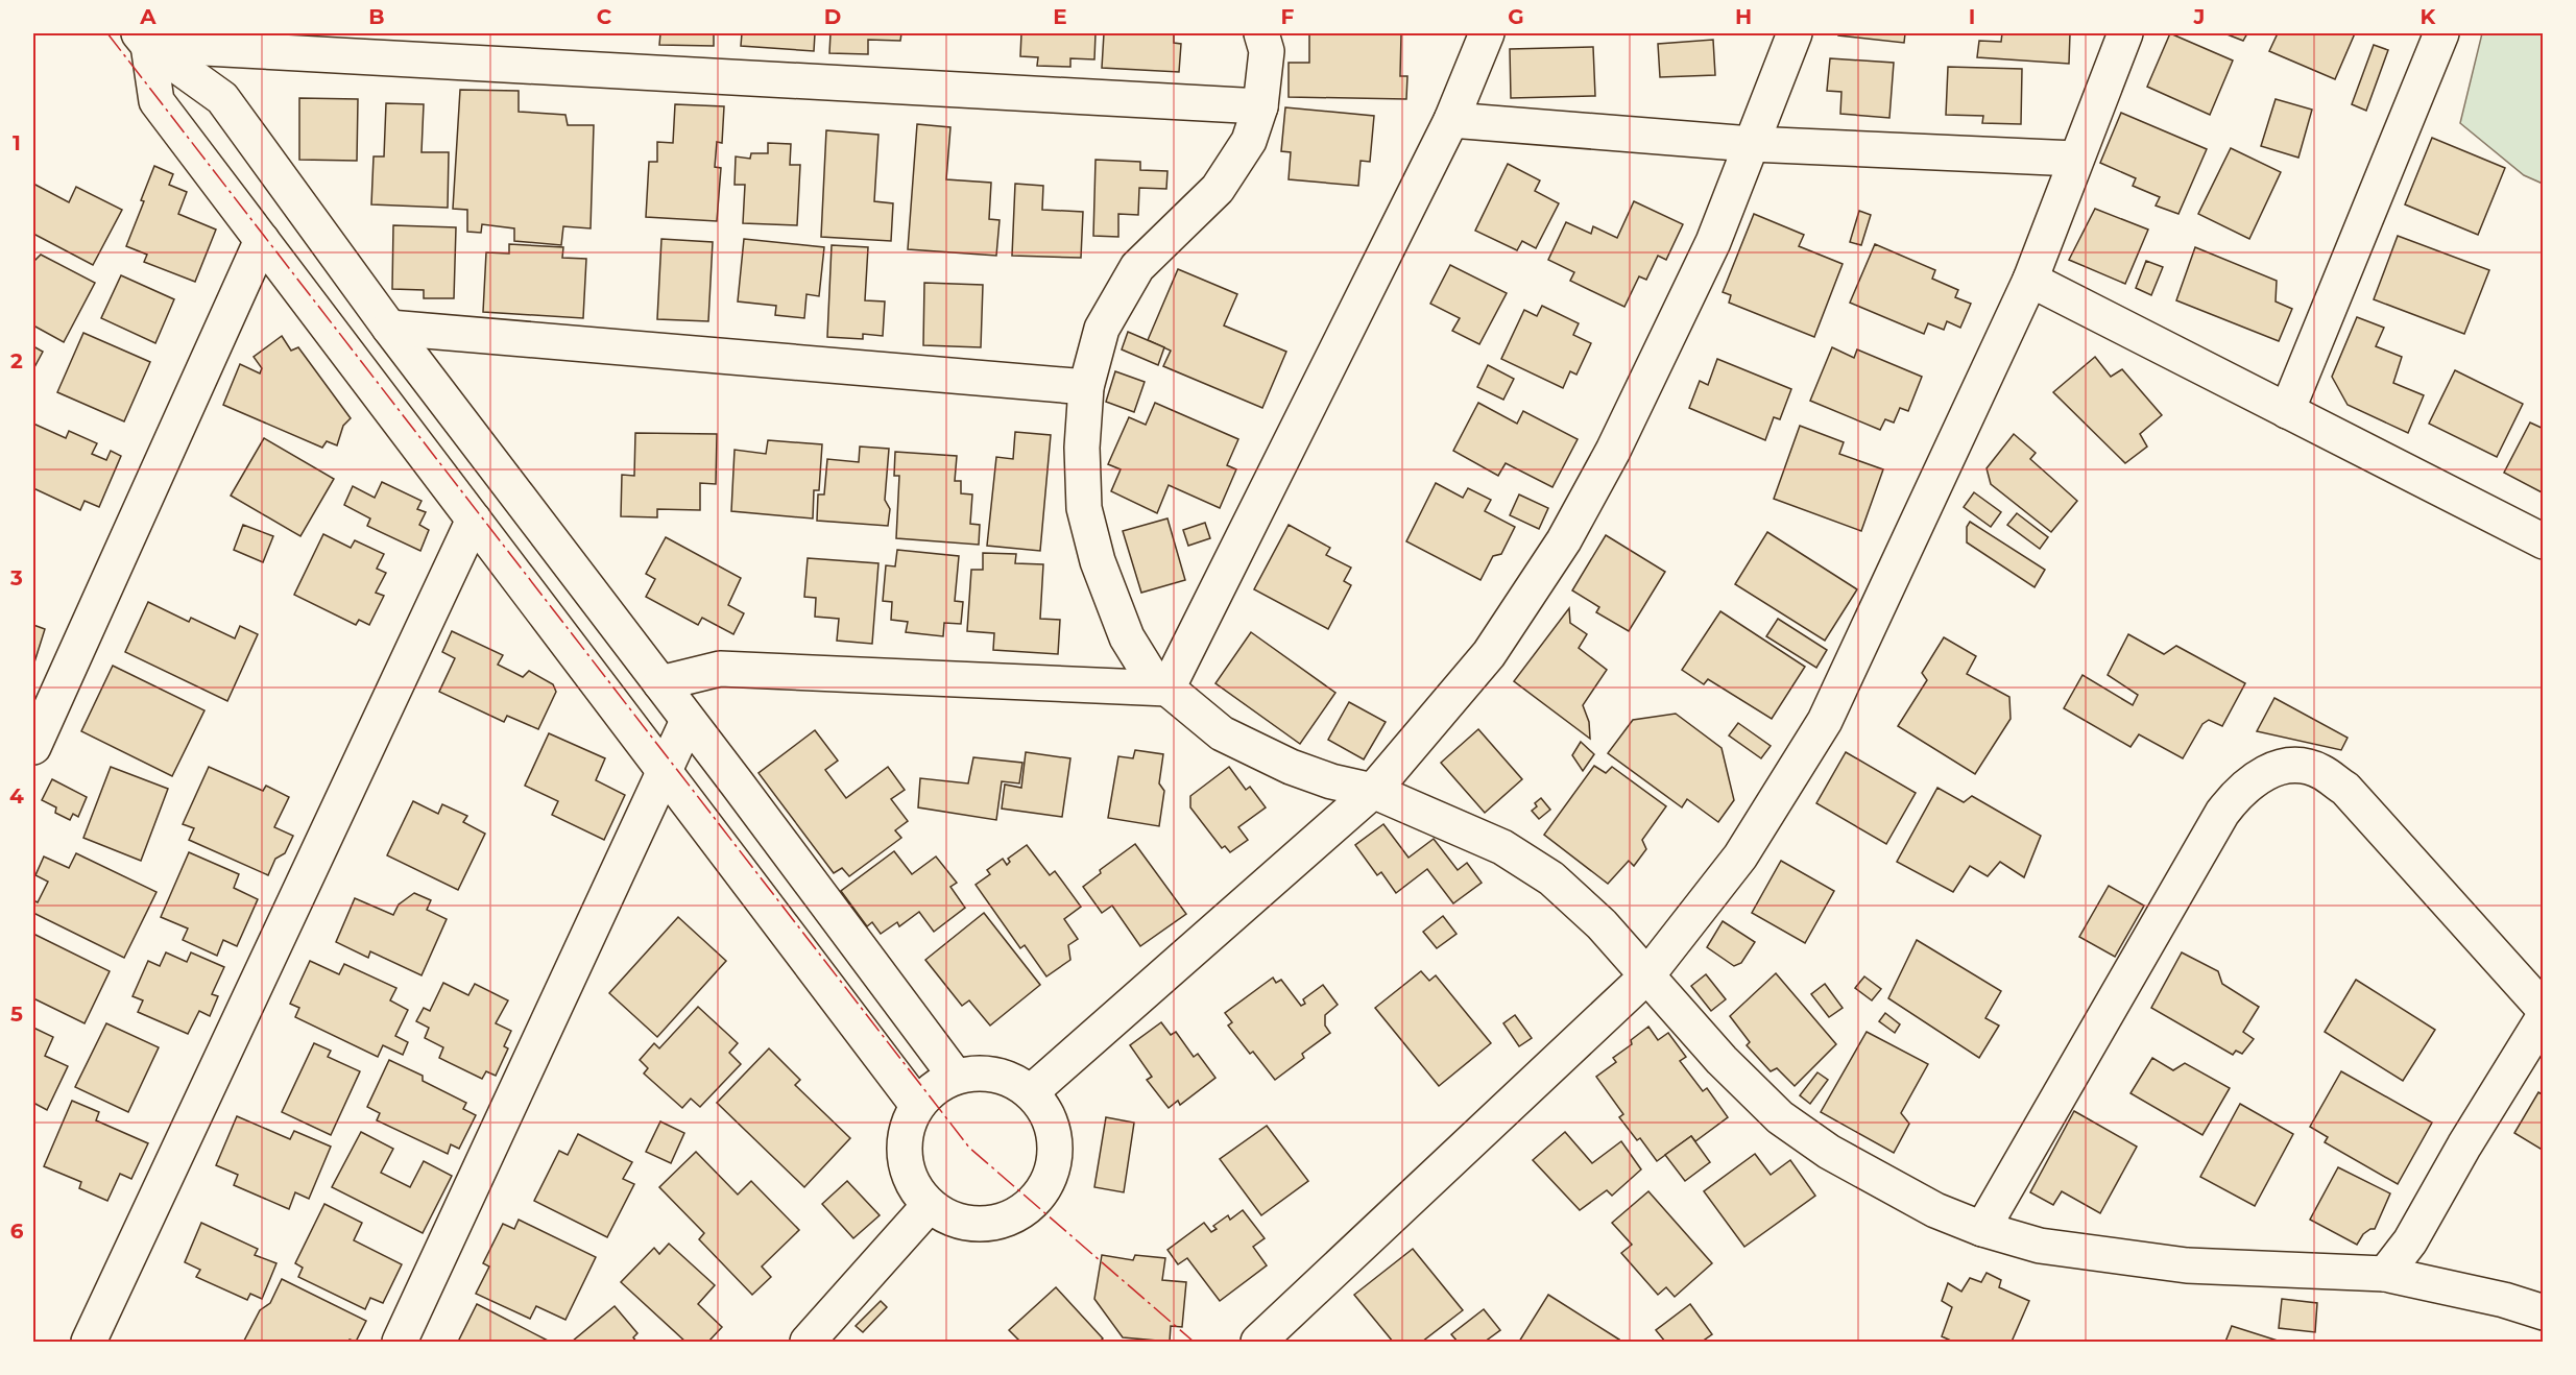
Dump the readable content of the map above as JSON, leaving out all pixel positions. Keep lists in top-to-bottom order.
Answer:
{
  "grid": {
    "columns": [
      "A",
      "B",
      "C",
      "D",
      "E",
      "F",
      "G",
      "H",
      "I",
      "J",
      "K"
    ],
    "rows": [
      "1",
      "2",
      "3",
      "4",
      "5",
      "6"
    ]
  }
}
